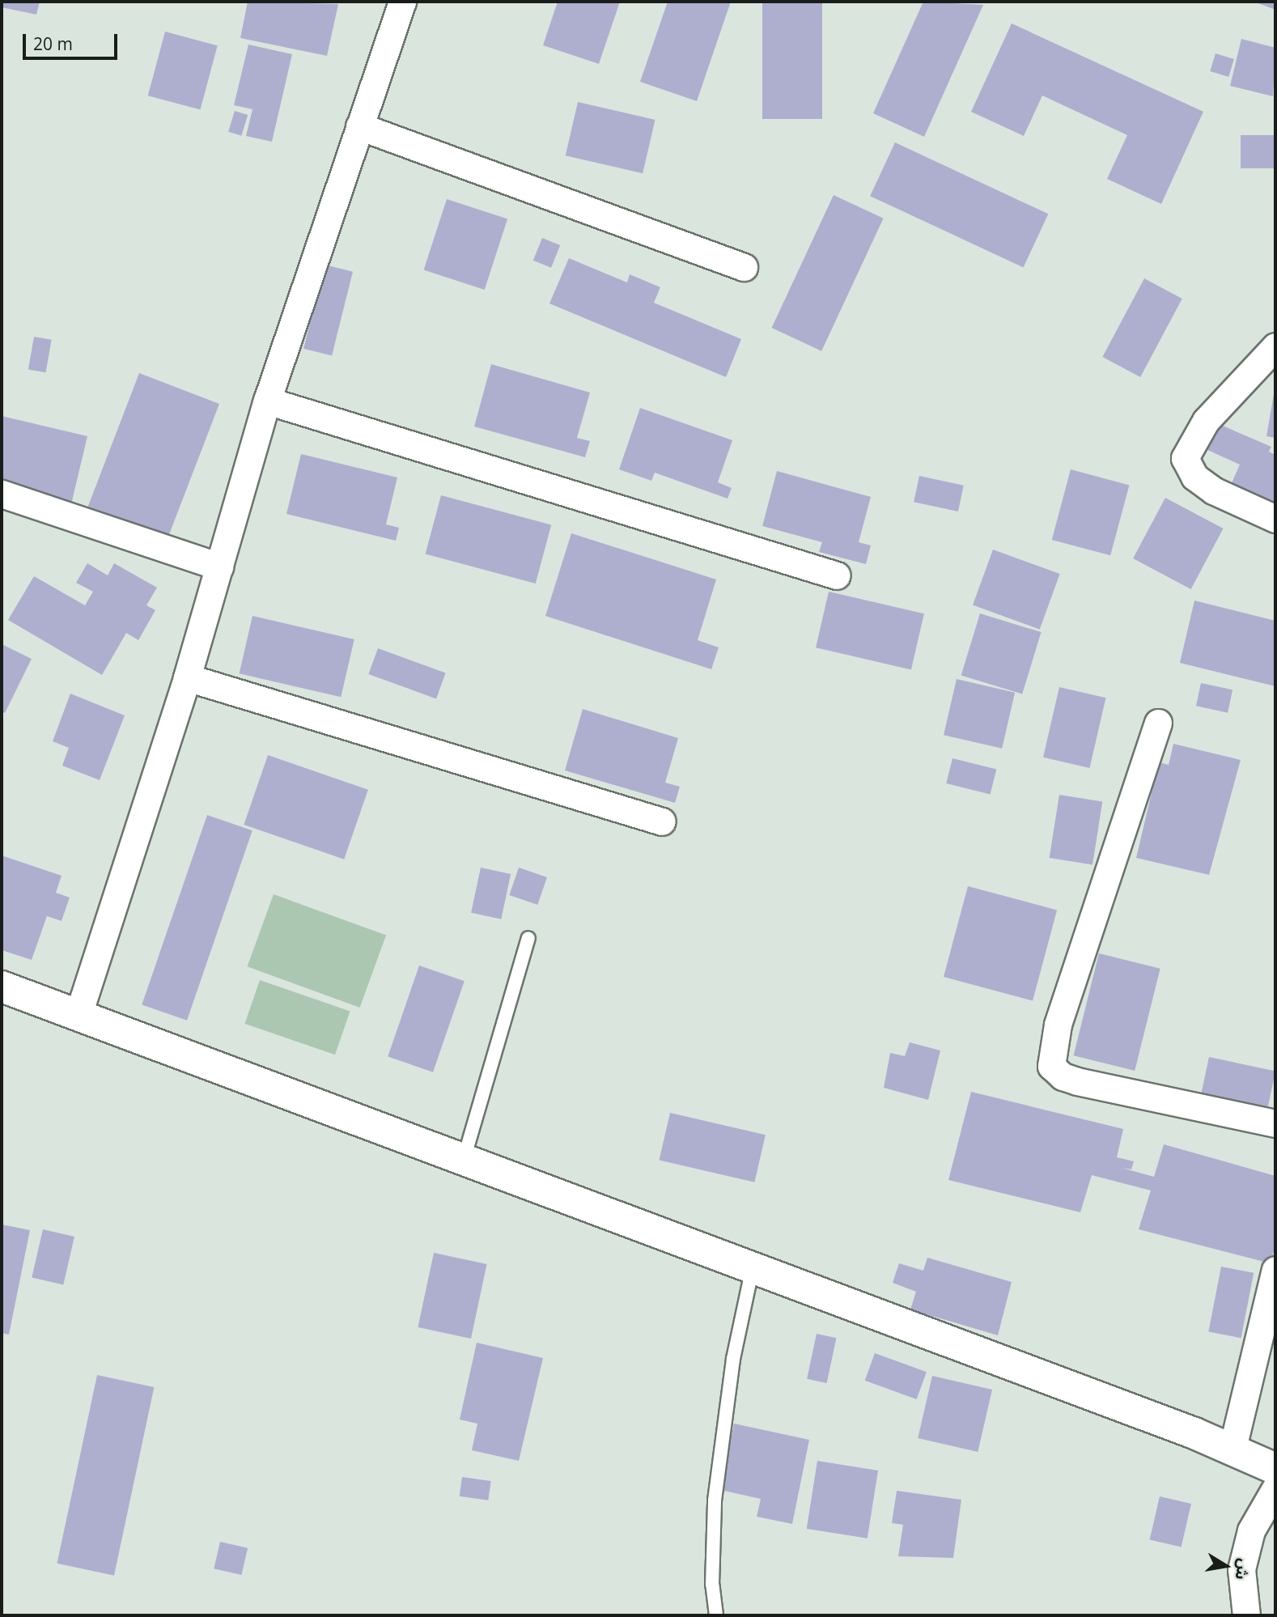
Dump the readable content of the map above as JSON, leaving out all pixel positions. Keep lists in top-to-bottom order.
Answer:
{
  "scale_bar": "20 m",
  "north": "right"
}
